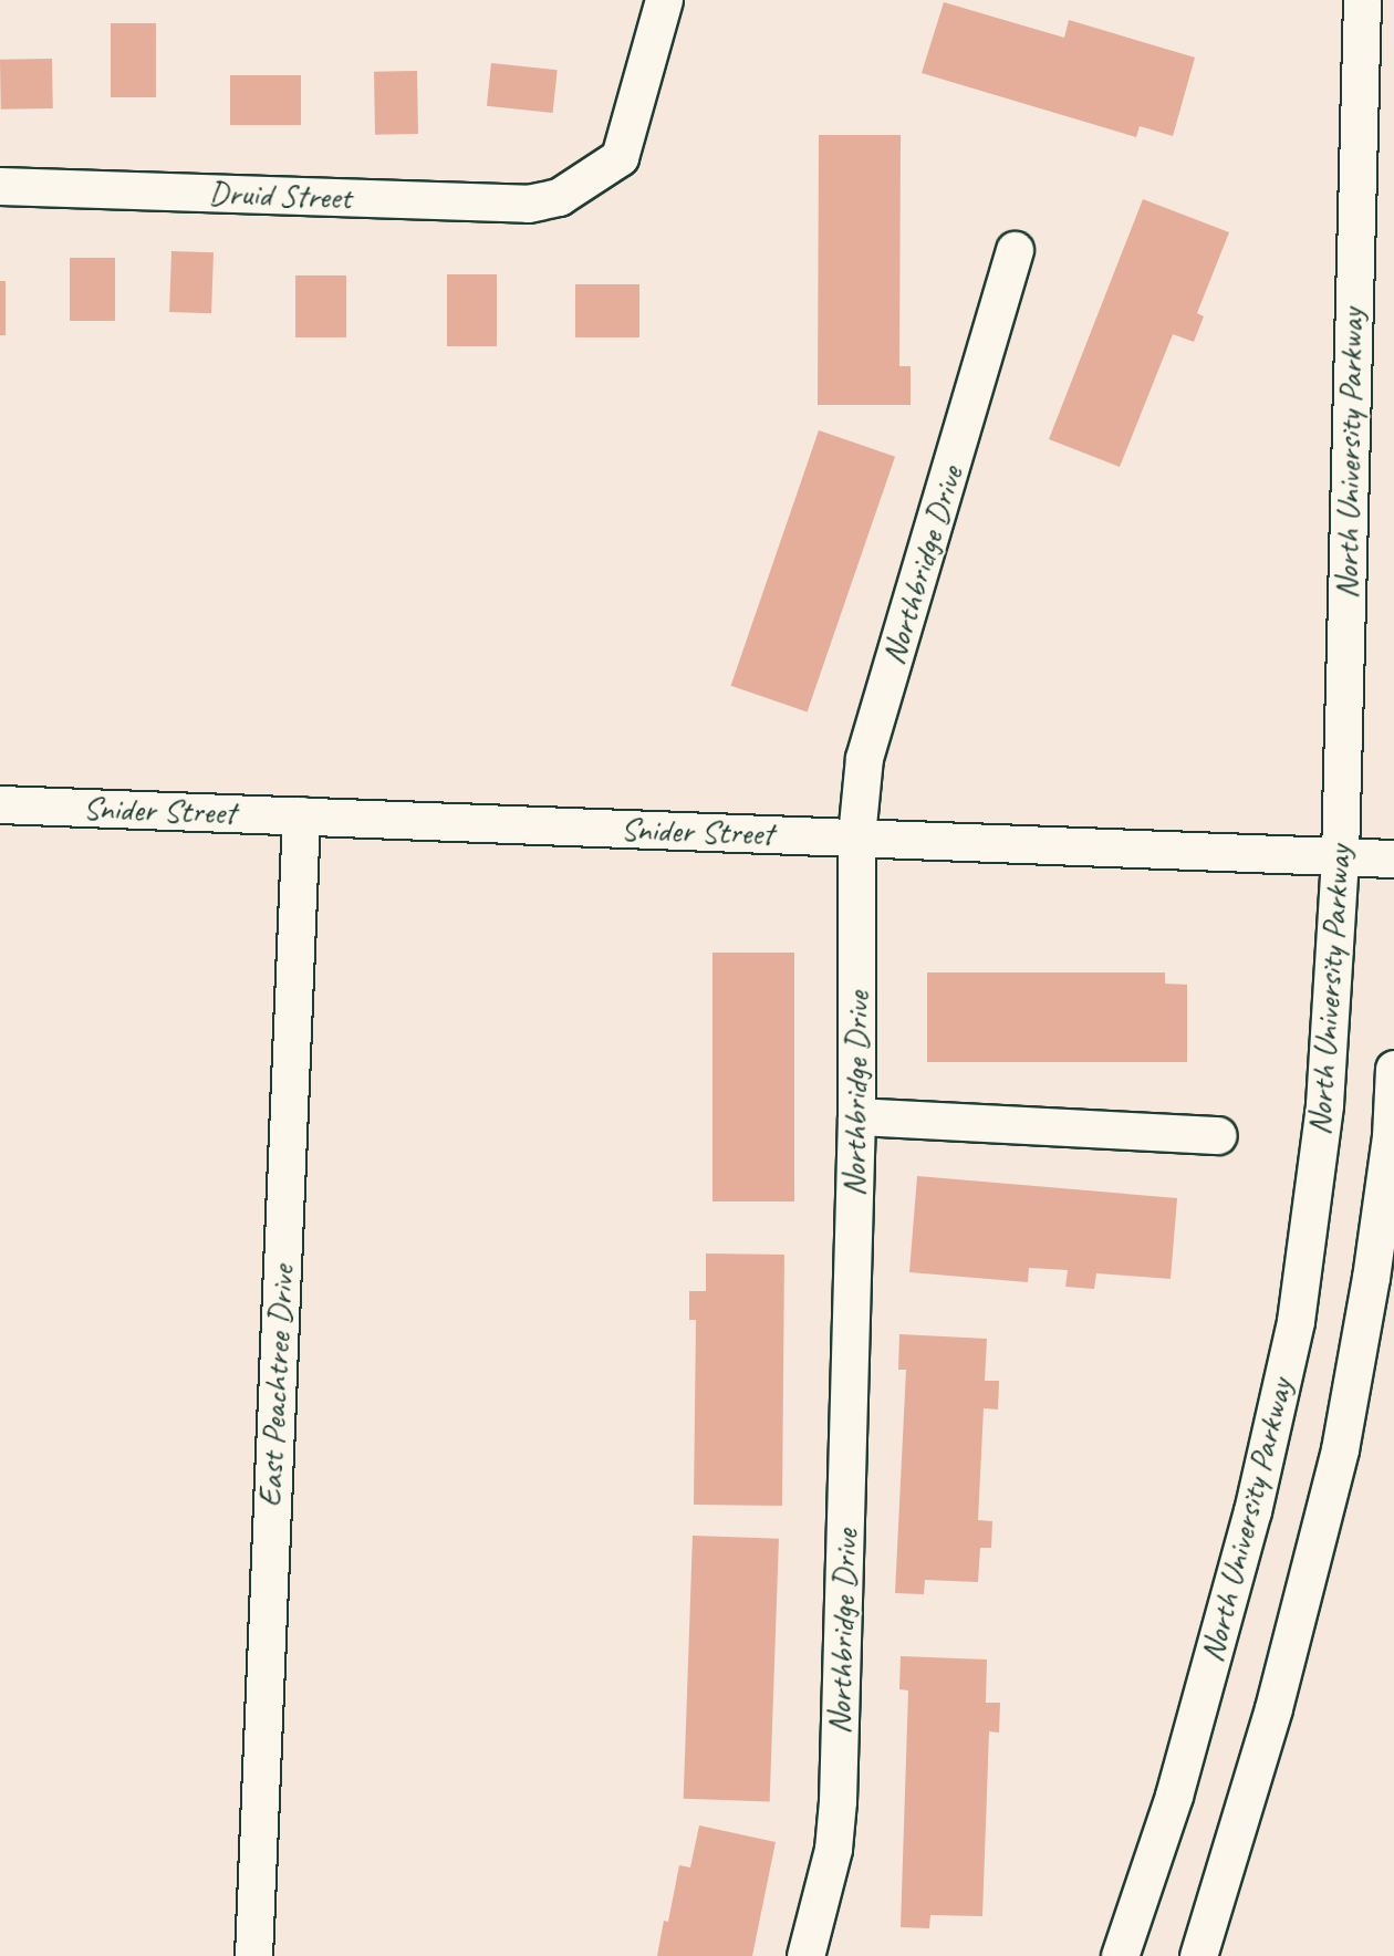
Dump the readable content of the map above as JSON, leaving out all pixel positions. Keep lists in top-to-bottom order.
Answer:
{
  "streets": {
    "street": [
      "Druid Street",
      "North University Parkway",
      "Northbridge Drive",
      "Snider Street",
      "East Peachtree Drive"
    ]
  },
  "crossings": [
    ["North University Parkway", "Snider Street"],
    ["Northbridge Drive", "Snider Street"],
    ["Snider Street", "East Peachtree Drive"]
  ]
}
